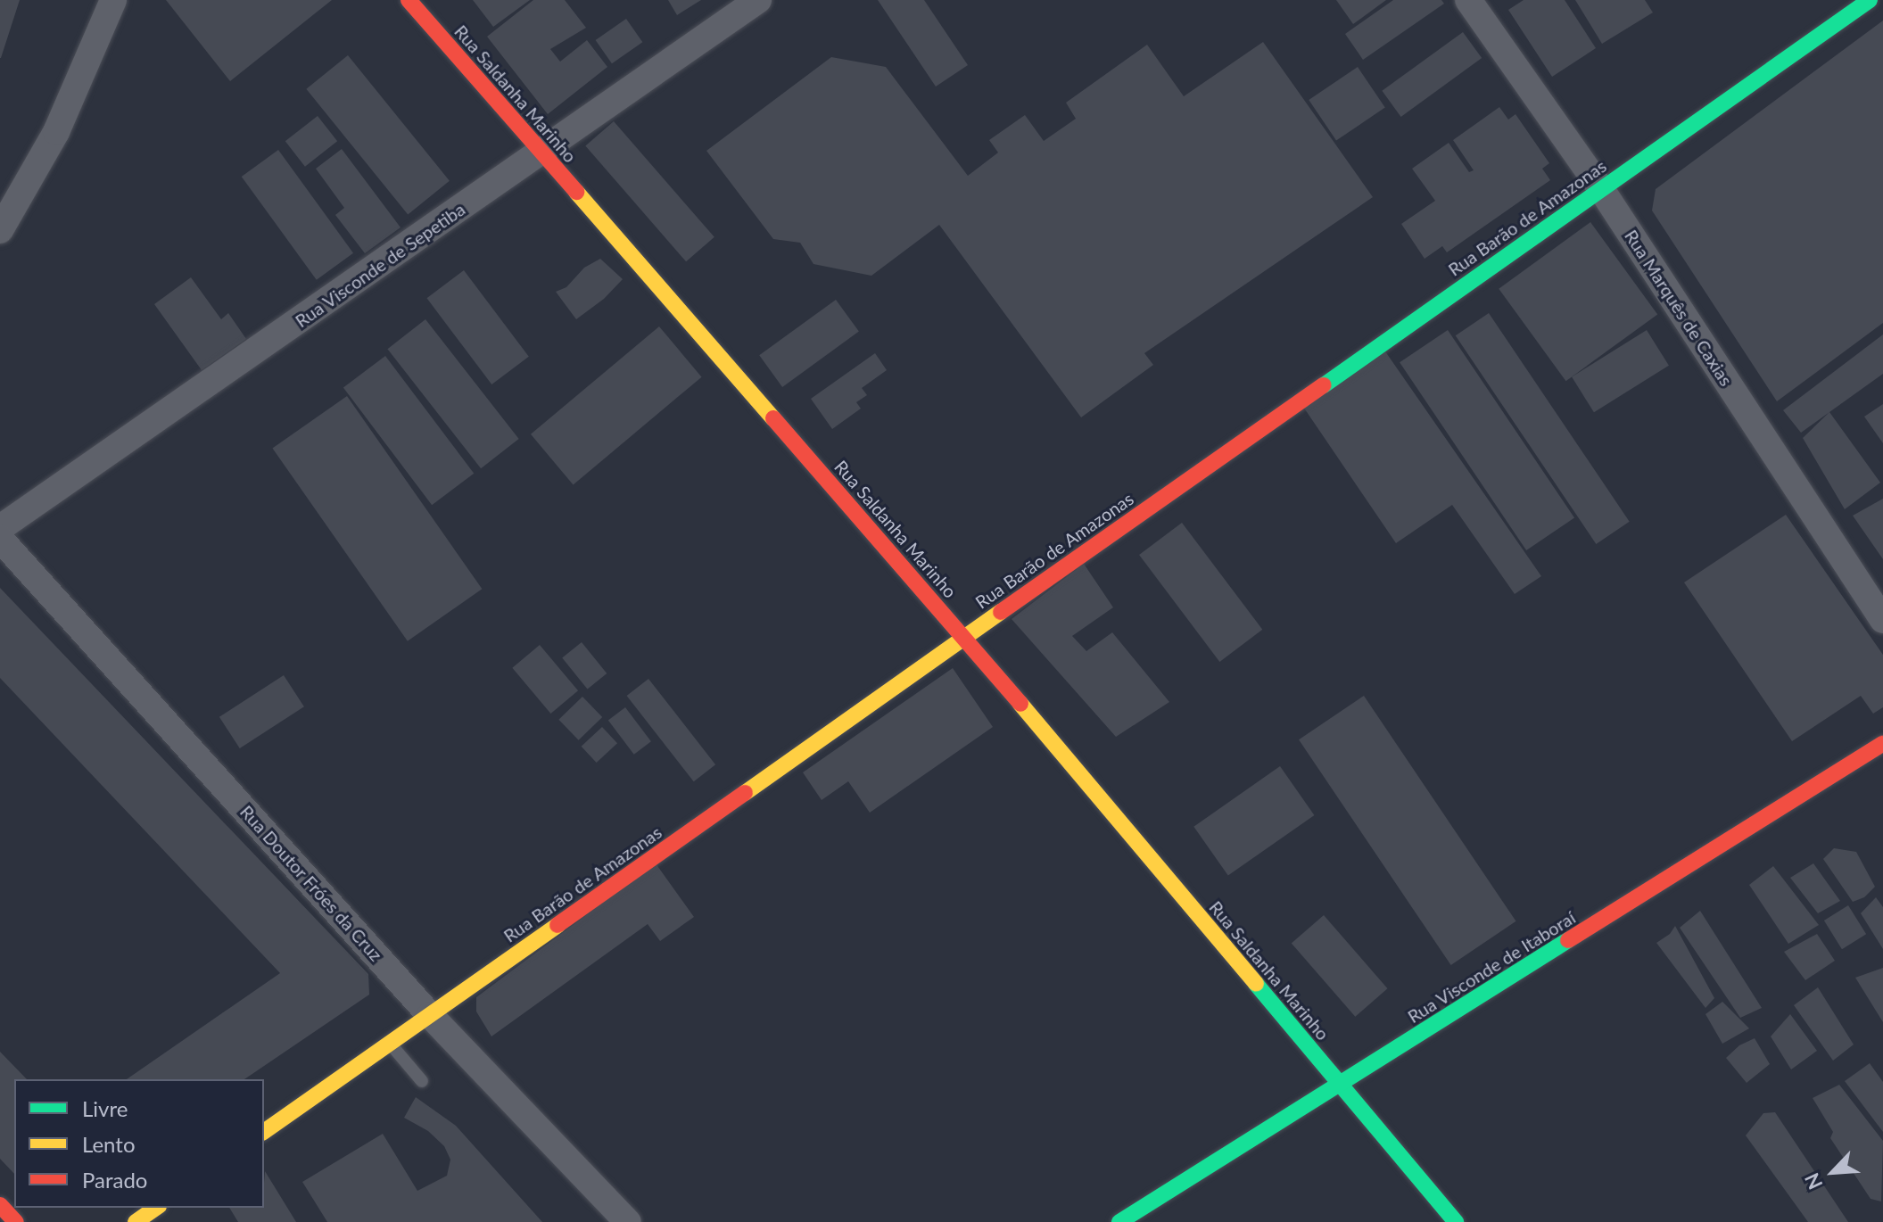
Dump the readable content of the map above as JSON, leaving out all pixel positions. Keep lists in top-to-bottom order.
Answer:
{
  "streets": {
    "main road": ["Rua Saldanha Marinho", "Rua Barão de Amazonas", "Rua Visconde de Itaboraí"],
    "street": ["Rua Visconde de Sepetiba", "Rua Marquês de Caxias", "Rua Doutor Fróes da Cruz"]
  },
  "crossings": [
    ["Rua Saldanha Marinho", "Rua Barão de Amazonas"],
    ["Rua Saldanha Marinho", "Rua Visconde de Sepetiba"],
    ["Rua Saldanha Marinho", "Rua Visconde de Itaboraí"],
    ["Rua Barão de Amazonas", "Rua Marquês de Caxias"],
    ["Rua Barão de Amazonas", "Rua Doutor Fróes da Cruz"]
  ],
  "legend": ["Livre", "Lento", "Parado"],
  "north": "bottom left"
}
